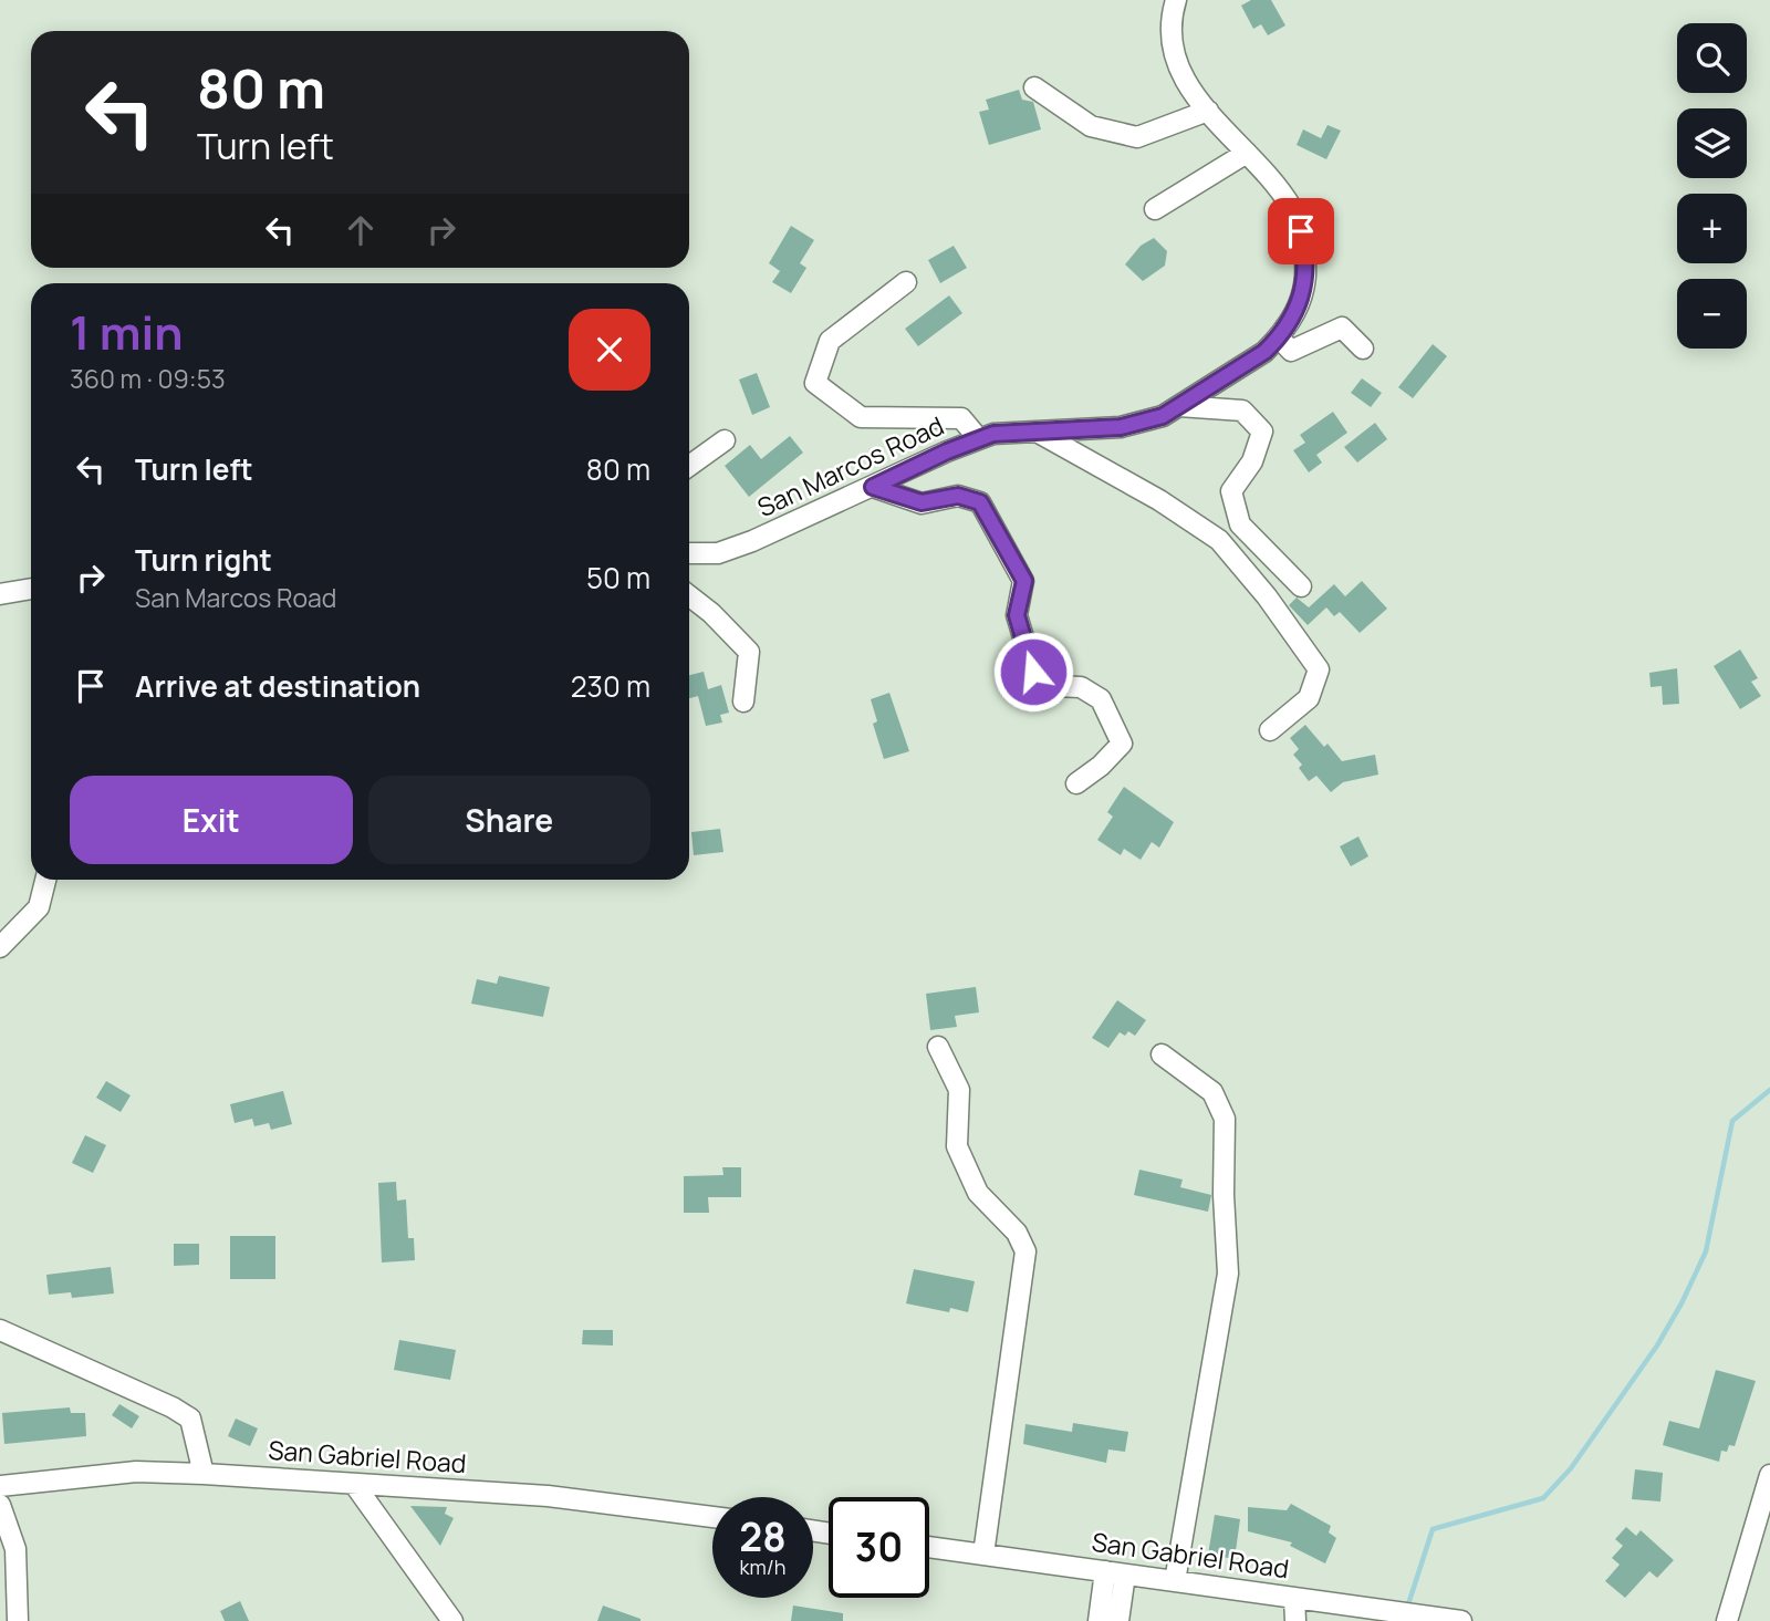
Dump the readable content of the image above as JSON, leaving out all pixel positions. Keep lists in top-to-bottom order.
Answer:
{
  "streets": {
    "street": ["San Marcos Road", "San Gabriel Road"]
  },
  "page": {
    "map_buttons": ["+", "−"],
    "turn": ["80 m", "Turn left"],
    "heading": ["1 min", "360 m · 09:53"],
    "list": [
      {
        "name": "Turn left",
        "value": "80 m"
      },
      {
        "name": "Turn right",
        "note": "San Marcos Road",
        "value": "50 m"
      },
      {
        "name": "Arrive at destination",
        "value": "230 m"
      }
    ],
    "buttons": ["Exit", "Share"],
    "speed": "28 km/h",
    "limit": "30"
  }
}
